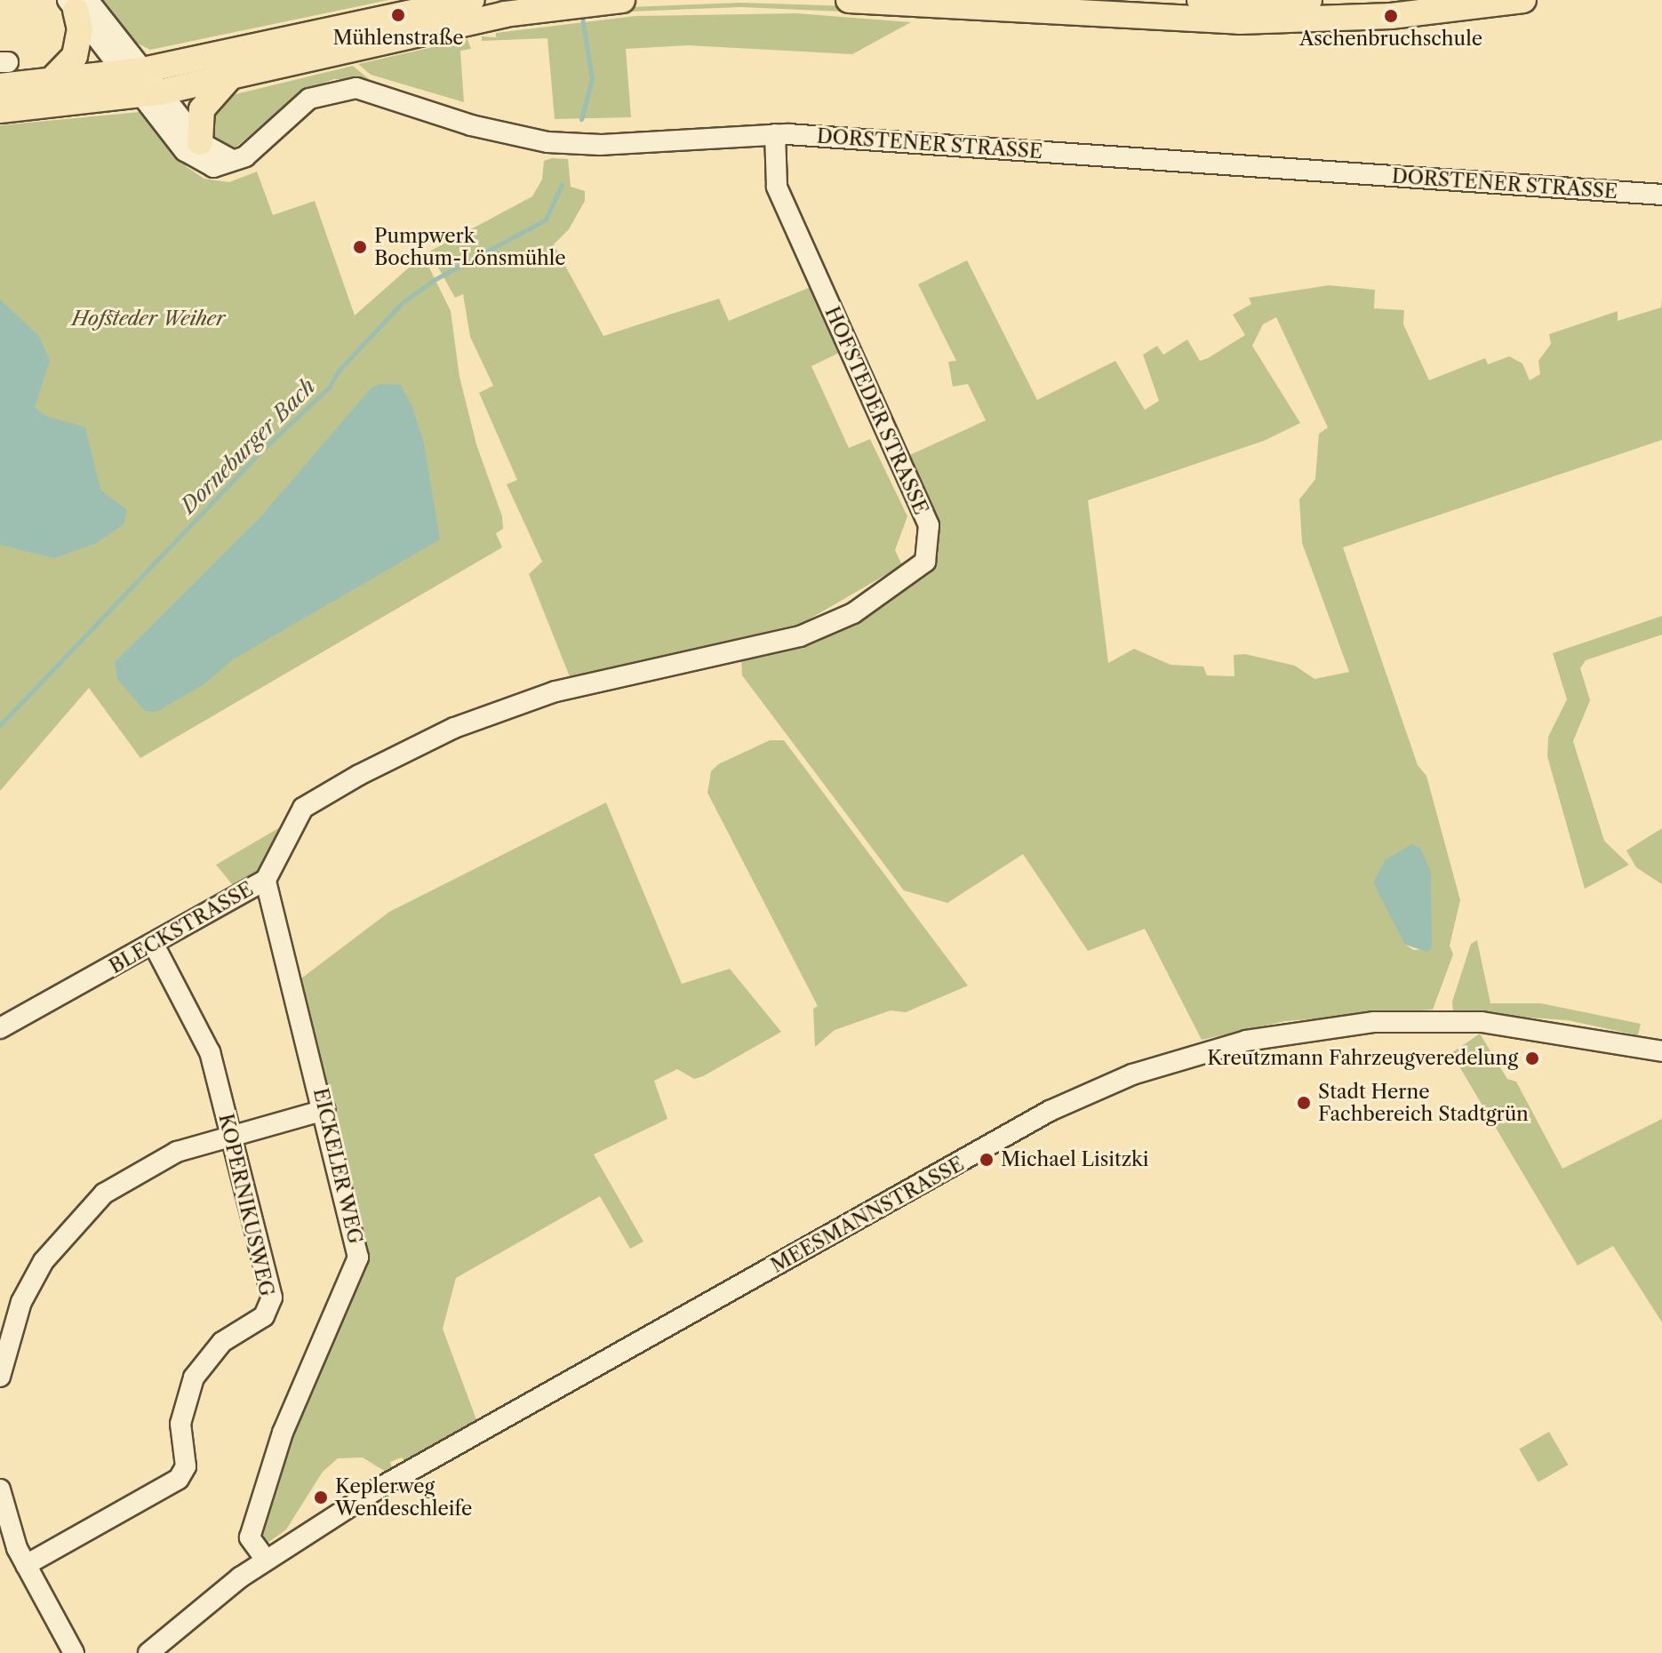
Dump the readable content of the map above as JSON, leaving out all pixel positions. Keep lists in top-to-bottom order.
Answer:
{
  "streets": {
    "street": [
      "DORSTENER STRASSE",
      "HOFSTEDER STRASSE",
      "BLECKSTRASSE",
      "EICKELER WEG",
      "KOPERNIKUSWEG",
      "MEESMANNSTRASSE"
    ]
  },
  "crossings": [
    ["DORSTENER STRASSE", "HOFSTEDER STRASSE"],
    ["HOFSTEDER STRASSE", "BLECKSTRASSE"],
    ["BLECKSTRASSE", "EICKELER WEG"],
    ["BLECKSTRASSE", "KOPERNIKUSWEG"],
    ["EICKELER WEG", "MEESMANNSTRASSE"]
  ],
  "water": ["Dorneburger Bach"],
  "parks": ["Hofsteder Weiher"],
  "places": [
    "Mühlenstraße",
    "Aschenbruchschule",
    "Pumpwerk Bochum-Lönsmühle",
    "Kreutzmann Fahrzeugveredelung",
    "Stadt Herne Fachbereich Stadtgrün",
    "Michael Lisitzki",
    "Keplerweg Wendeschleife"
  ]
}
